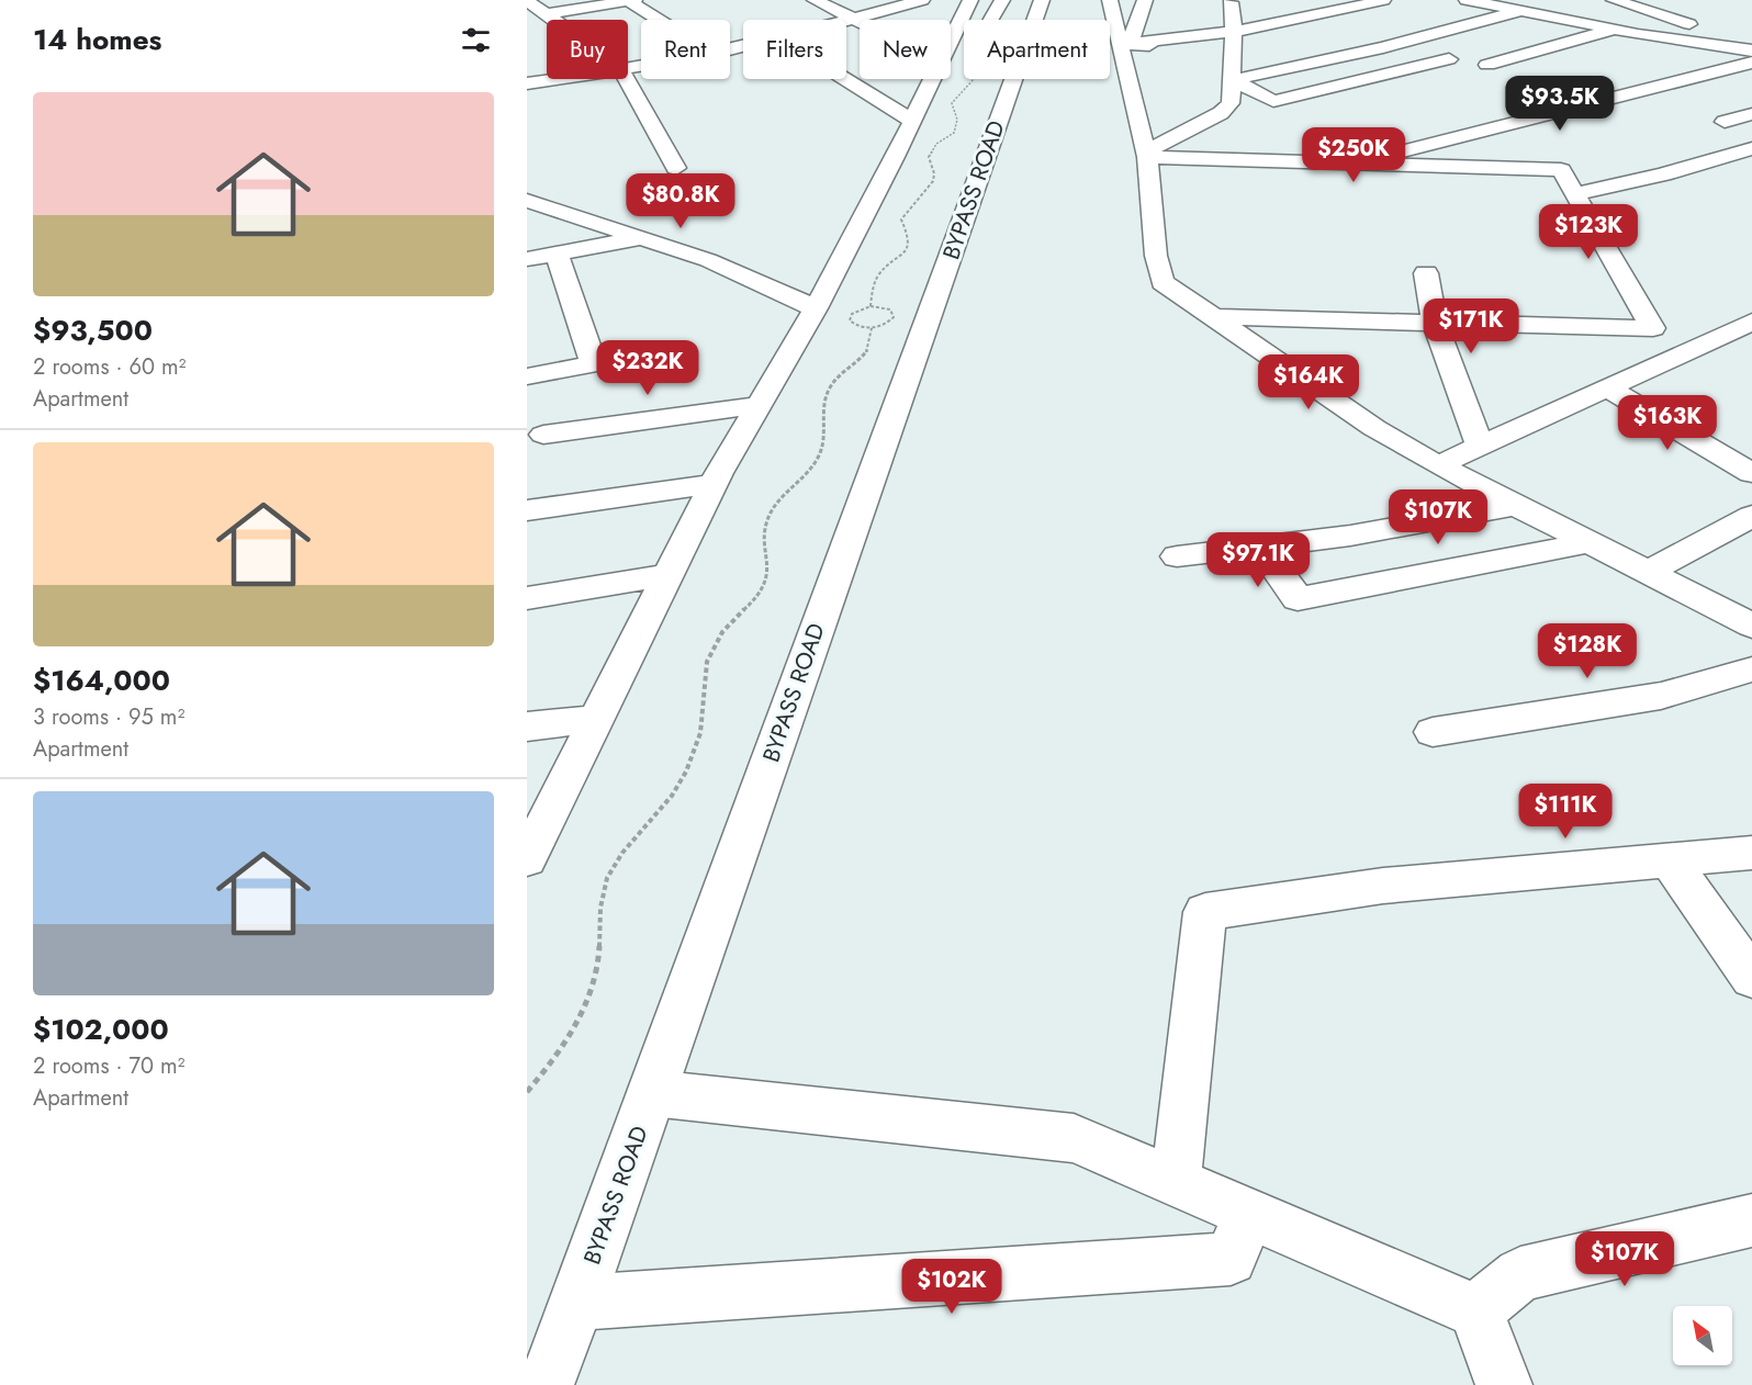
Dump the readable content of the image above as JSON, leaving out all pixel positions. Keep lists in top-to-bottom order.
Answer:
{
  "streets": {
    "street": ["BYPASS ROAD"]
  },
  "north": "top left",
  "page": {
    "heading": "14 homes",
    "chip": [
      "Buy",
      "Rent",
      "Filters",
      "New",
      "Apartment"
    ],
    "price": [
      "$93.5K",
      "$250K",
      "$80.8K",
      "$123K",
      "$171K",
      "$232K",
      "$164K",
      "$163K",
      "$107K",
      "$97.1K",
      "$128K",
      "$111K",
      "$107K",
      "$102K"
    ],
    "list": [
      {
        "name": "$93,500",
        "note": "2 rooms · 60 m² · Apartment"
      },
      {
        "name": "$164,000",
        "note": "3 rooms · 95 m² · Apartment"
      },
      {
        "name": "$102,000",
        "note": "2 rooms · 70 m² · Apartment"
      }
    ]
  }
}
